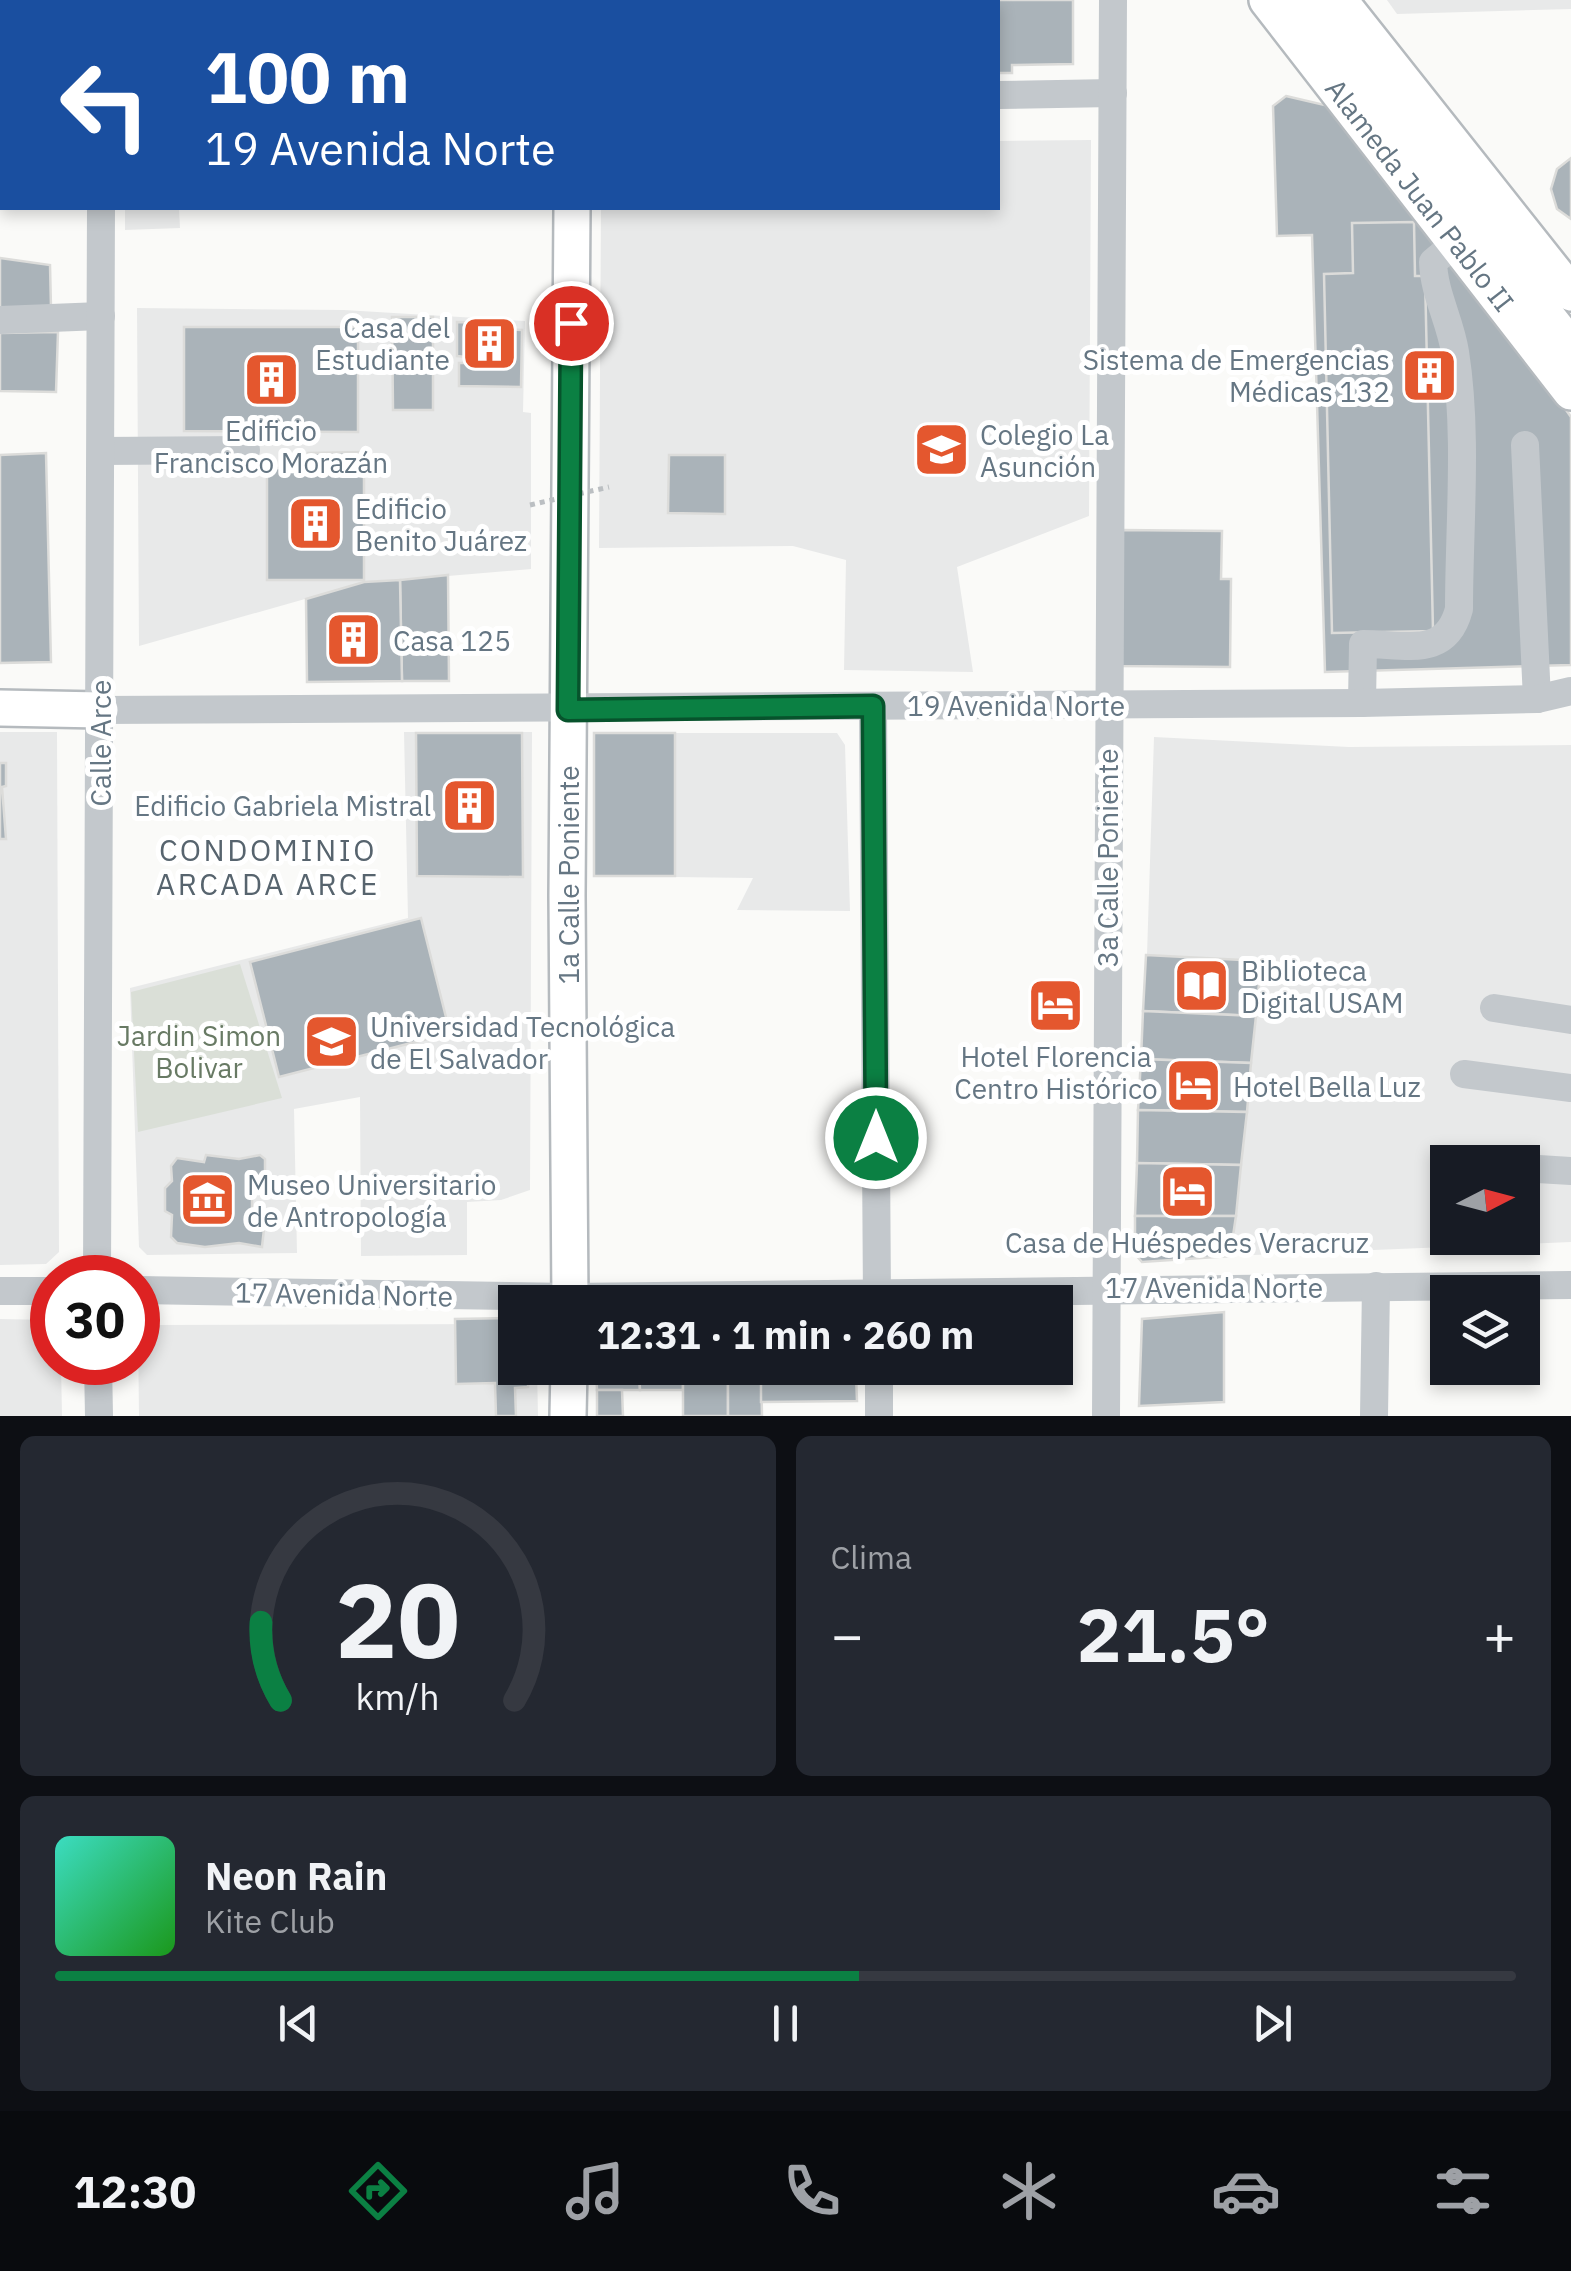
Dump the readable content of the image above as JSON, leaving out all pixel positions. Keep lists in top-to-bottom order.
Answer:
{
  "streets": {
    "main road": ["Alameda Juan Pablo II", "1a Calle Poniente"],
    "street": [
      "19 Avenida Norte",
      "Calle Arce",
      "3a Calle Poniente",
      "17 Avenida Norte"
    ]
  },
  "crossings": [
    ["19 Avenida Norte", "Calle Arce"],
    ["19 Avenida Norte", "3a Calle Poniente"],
    ["19 Avenida Norte", "1a Calle Poniente"],
    ["3a Calle Poniente", "17 Avenida Norte"]
  ],
  "districts": ["CONDOMINIO ARCADA ARCE"],
  "parks": ["Jardin Simon Bolivar"],
  "places": {
    "building": [
      "Casa del Estudiante",
      "Sistema de Emergencias Médicas 132",
      "Edificio Francisco Morazán",
      "Edificio Benito Juárez",
      "Casa 125",
      "Edificio Gabriela Mistral"
    ],
    "school or university": ["Colegio La Asunción", "Universidad Tecnológica de El Salvador"],
    "library": ["Biblioteca Digital USAM"],
    "hotel": ["Hotel Florencia Centro Histórico", "Hotel Bella Luz", "Casa de Huéspedes Veracruz"],
    "museum": ["Museo Universitario de Antropología"]
  },
  "north": "right",
  "page": {
    "turn": ["100 m", "19 Avenida Norte"],
    "limit": "30",
    "trip": "12:31 · 1 min · 260 m",
    "tile": "Clima",
    "heat": ["−", "21.5°", "+"],
    "song": ["Neon Rain", "Kite Club"],
    "tabs": "12:30",
    "gauge": ["20", "km/h"]
  }
}
